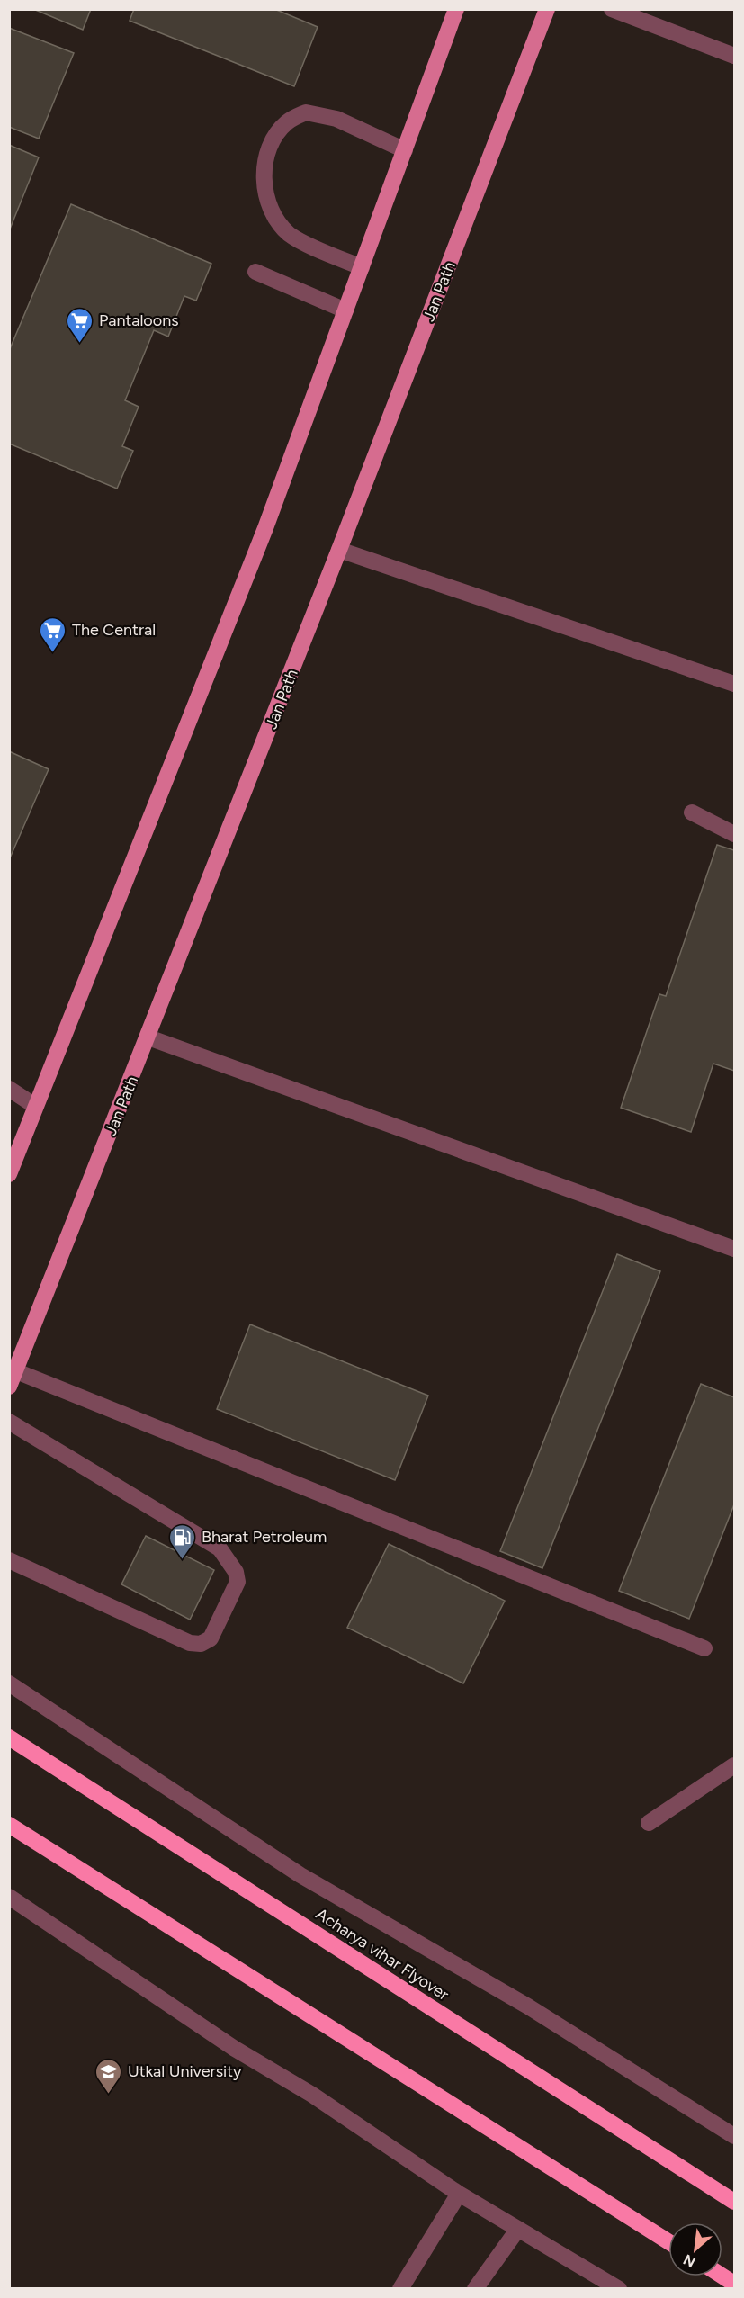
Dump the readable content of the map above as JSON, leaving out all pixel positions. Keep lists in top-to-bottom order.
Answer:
{
  "streets": {
    "highway": ["Acharya vihar Flyover"],
    "main road": ["Jan Path"]
  },
  "places": {
    "supermarket": ["Pantaloons", "The Central"],
    "fuel station": ["Bharat Petroleum"],
    "school or university": ["Utkal University"]
  },
  "north": "bottom left"
}
